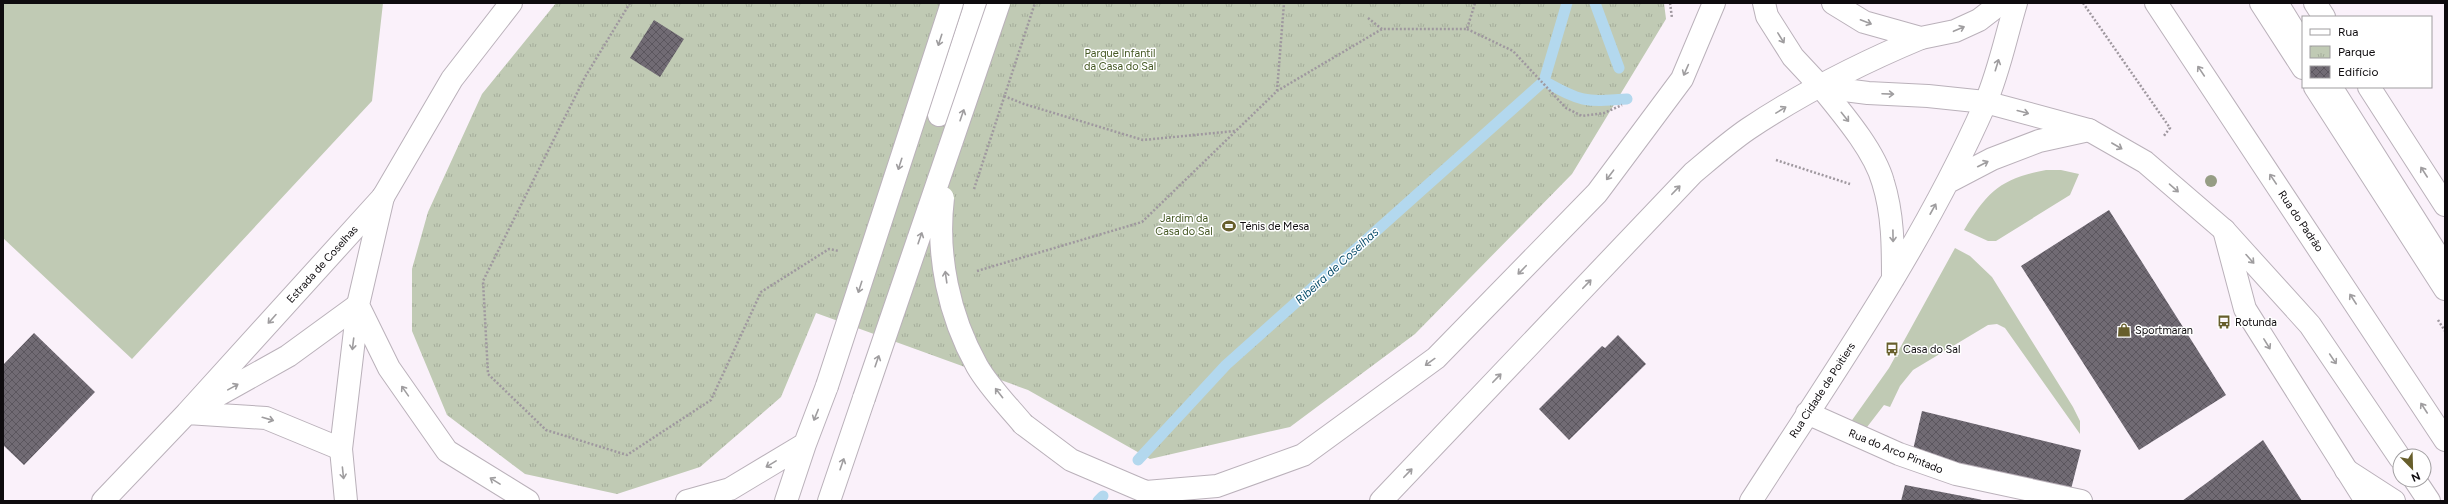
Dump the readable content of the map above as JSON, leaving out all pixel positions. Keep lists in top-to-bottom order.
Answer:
{
  "streets": {
    "main road": [
      "Rua do Padrão",
      "Estrada de Coselhas",
      "Rua Cidade de Poitiers",
      "Rua do Arco Pintado"
    ]
  },
  "crossings": [
    ["Rua Cidade de Poitiers", "Rua do Arco Pintado"]
  ],
  "one_way": ["Rua Cidade de Poitiers"],
  "water": ["Ribeira de Coselhas"],
  "parks": ["Parque Infantil da Casa do Sal", "Jardim da Casa do Sal"],
  "places": {
    "sports": ["Ténis de Mesa"],
    "bus stop": ["Rotunda", "Casa do Sal"],
    "shop": ["Sportmaran"]
  },
  "legend": ["Rua", "Parque", "Edifício"],
  "north": "bottom right"
}
